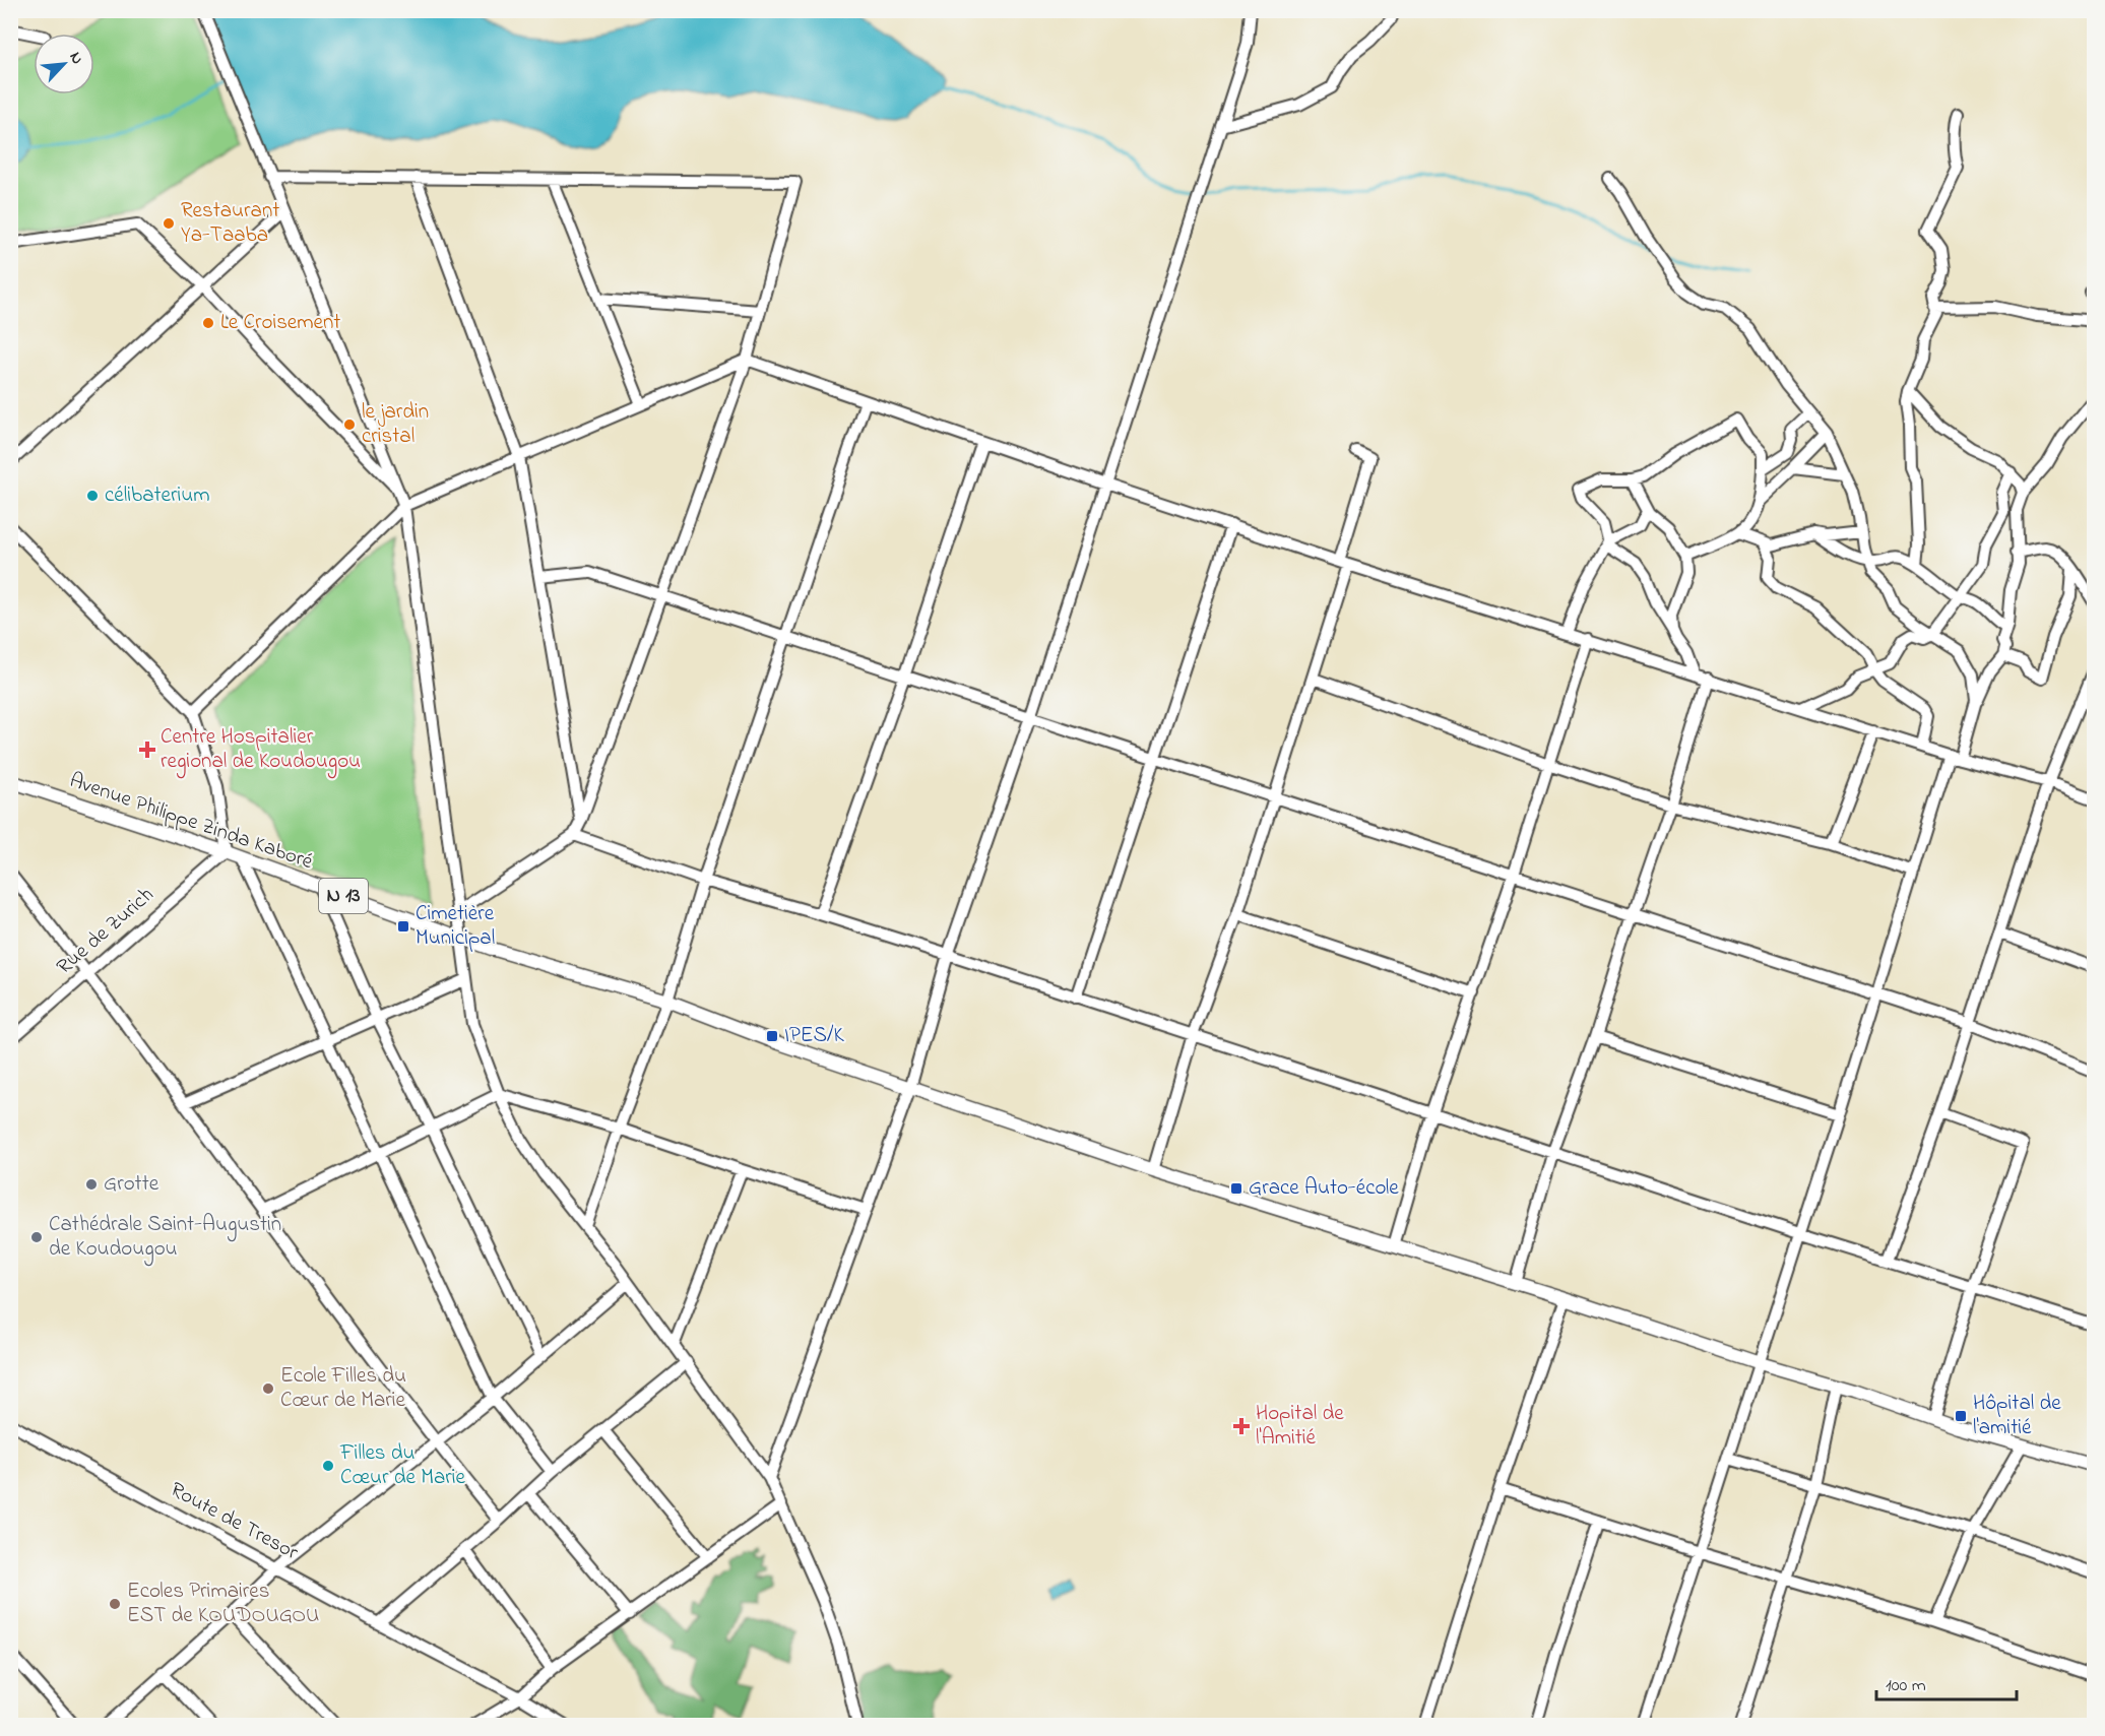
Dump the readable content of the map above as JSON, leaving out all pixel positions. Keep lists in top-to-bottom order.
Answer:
{
  "streets": {
    "main road": ["Avenue Philippe Zinda Kaboré", "N 13"],
    "street": ["Rue de Zurich", "Route de Tresor"]
  },
  "crossings": [
    ["Avenue Philippe Zinda Kaboré", "N 13"],
    ["Avenue Philippe Zinda Kaboré", "Rue de Zurich"]
  ],
  "places": {
    "other": [
      "Restaurant Ya-Taaba",
      "Le Croisement",
      "le jardin cristal",
      "célibaterium",
      "Grotte",
      "Cathédrale Saint-Augustin de Koudougou",
      "Ecole Filles du Cœur de Marie",
      "Filles du Cœur de Marie",
      "Ecoles Primaires EST de KOUDOUGOU"
    ],
    "health": ["Centre Hospitalier regional de Koudougou", "Hopital de l'Amitié"],
    "transit": [
      "Cimetière Municipal",
      "IPES/K",
      "Grace Auto-école",
      "Hôpital de l'amitié"
    ]
  },
  "scale_bar": "100 m",
  "north": "top right"
}
